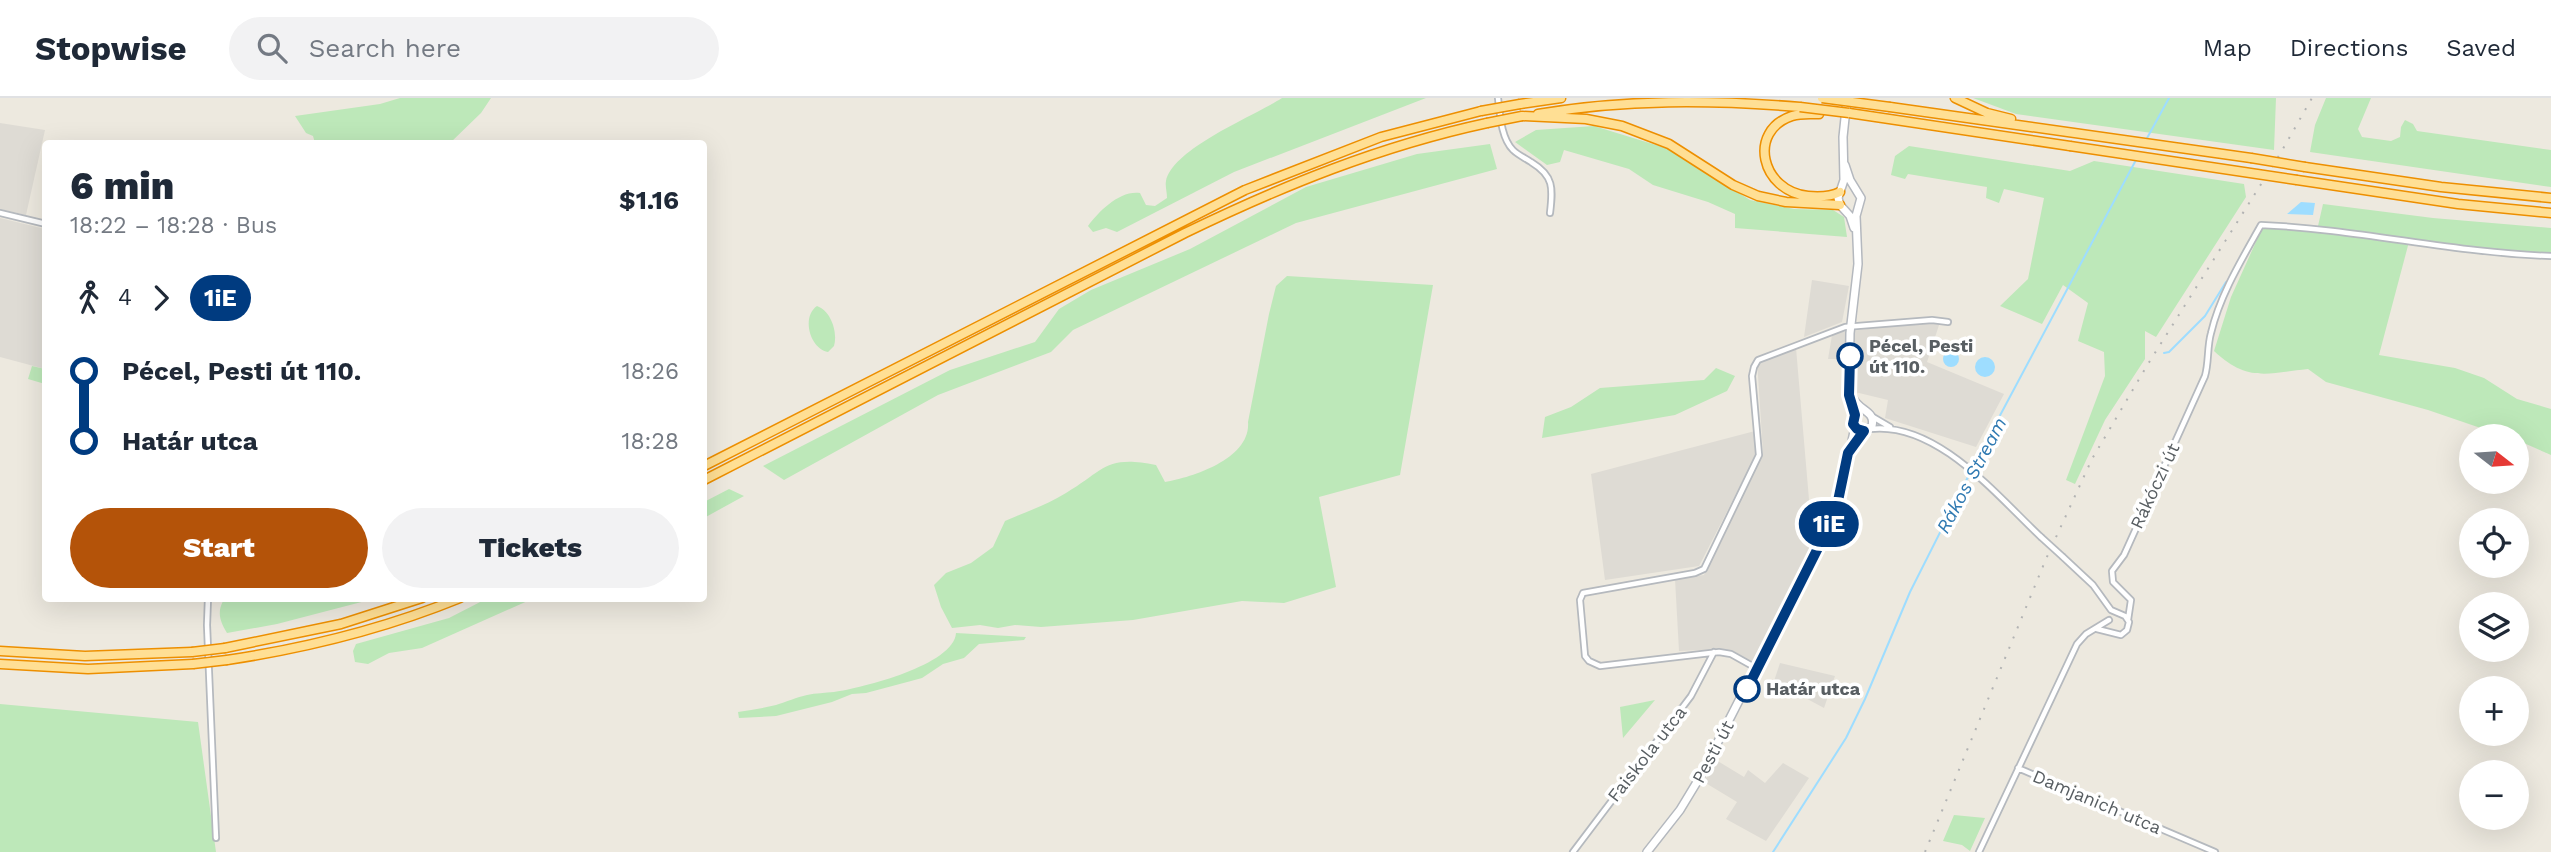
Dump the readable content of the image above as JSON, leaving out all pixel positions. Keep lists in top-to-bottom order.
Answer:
{
  "streets": {
    "main road": ["Pesti út"],
    "street": ["Rákóczi út", "Faiskola utca", "Damjanich utca"]
  },
  "water": ["Rákos Stream"],
  "places": ["Pécel, Pesti út 110.", "Határ utca"],
  "lines": ["bus line 1iE"],
  "north": "right",
  "page": {
    "header": "Stopwise",
    "search": "Search here",
    "nav": ["Map", "Directions", "Saved"],
    "on_map": "1iE",
    "heading": ["6 min", "18:22 – 18:28 · Bus", "$1.16"],
    "legs": ["4", "1iE"],
    "list": [
      {
        "name": "Pécel, Pesti út 110.",
        "value": "18:26"
      },
      {
        "name": "Határ utca",
        "value": "18:28"
      }
    ],
    "map_buttons": ["+", "−"],
    "buttons": ["Start", "Tickets"]
  }
}
